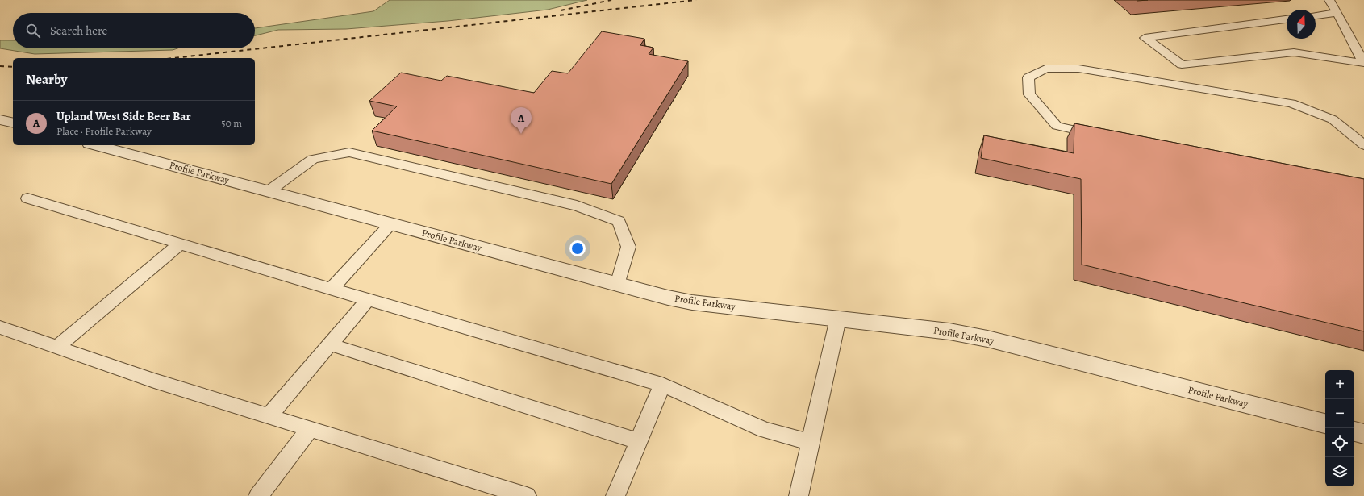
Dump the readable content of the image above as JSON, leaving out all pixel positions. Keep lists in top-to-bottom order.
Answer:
{
  "streets": {
    "street": ["Profile Parkway"]
  },
  "north": "top",
  "page": {
    "search": "Search here",
    "heading": "Nearby",
    "list": [
      {
        "mark": "A",
        "name": "Upland West Side Beer Bar",
        "note": "Place · Profile Parkway",
        "value": "50 m"
      }
    ],
    "pins": "A",
    "map_buttons": ["+", "−"]
  }
}
